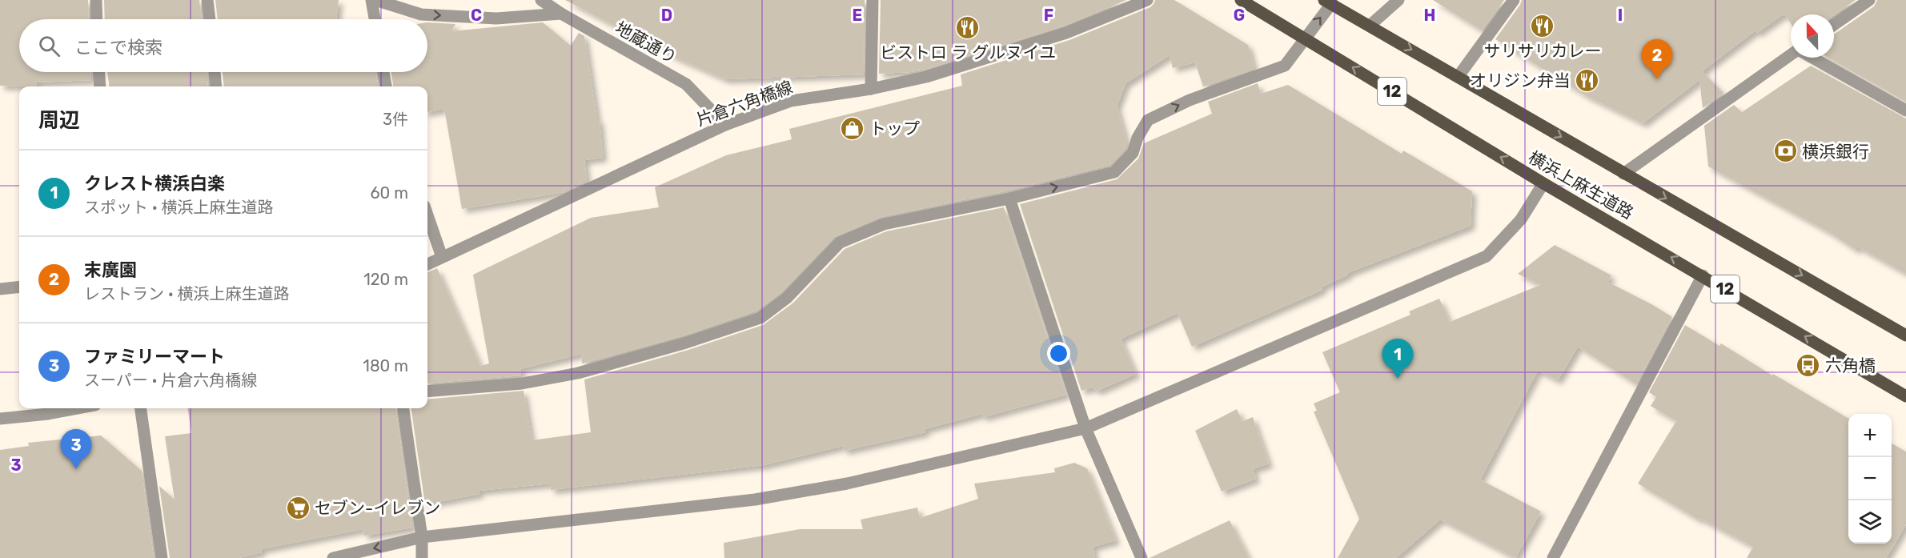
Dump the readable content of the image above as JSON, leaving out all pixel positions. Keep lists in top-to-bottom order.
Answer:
{
  "streets": {
    "main road": ["12", "横浜上麻生道路"],
    "street": ["地蔵通り", "片倉六角橋線"]
  },
  "crossings": [
    ["地蔵通り", "片倉六角橋線"]
  ],
  "places": {
    "restaurant": ["サリサリカレー", "ビストロ ラ グルヌイユ", "オリジン弁当"],
    "shop": ["トップ"],
    "bank": ["横浜銀行"],
    "bus stop": ["六角橋"],
    "supermarket": ["セブン-イレブン"]
  },
  "north": "top",
  "page": {
    "search": "ここで検索",
    "pins": ["2", "1", "3"],
    "heading": ["周辺", "3件"],
    "list": [
      {
        "mark": "1",
        "name": "クレスト横浜白楽",
        "note": "スポット · 横浜上麻生道路",
        "value": "60 m"
      },
      {
        "mark": "2",
        "name": "末廣園",
        "note": "レストラン · 横浜上麻生道路",
        "value": "120 m"
      },
      {
        "mark": "3",
        "name": "ファミリーマート",
        "note": "スーパー · 片倉六角橋線",
        "value": "180 m"
      }
    ],
    "map_buttons": ["+", "−"]
  },
  "grid": {
    "columns": [
      "C",
      "D",
      "E",
      "F",
      "G",
      "H",
      "I"
    ],
    "rows": ["3"]
  }
}
